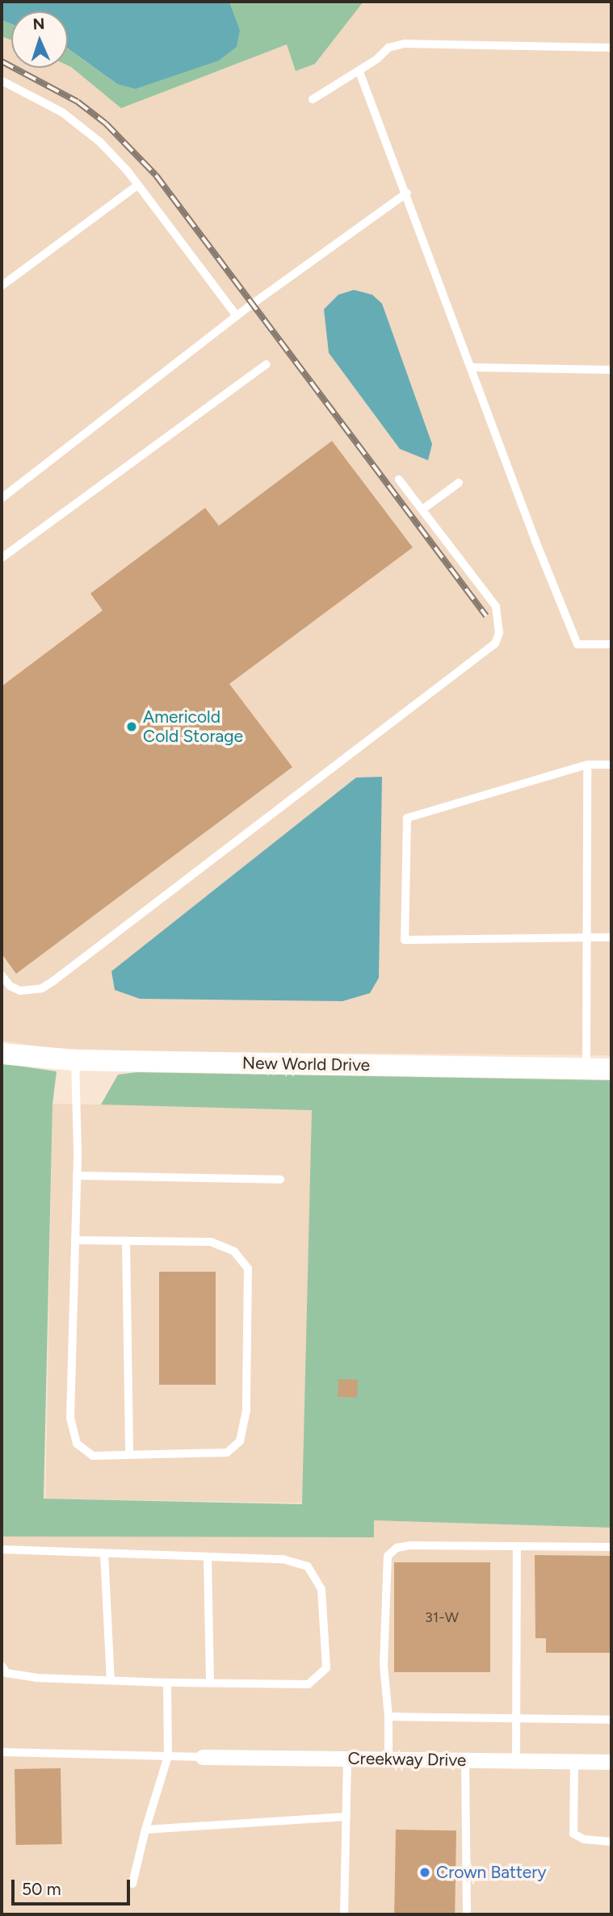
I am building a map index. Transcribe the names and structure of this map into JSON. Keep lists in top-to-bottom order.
{
  "streets": {
    "street": ["New World Drive", "Creekway Drive"]
  },
  "places": ["Americold Cold Storage", "Crown Battery"],
  "house_numbers": ["31-W"],
  "scale_bar": "50 m",
  "north": "top"
}
